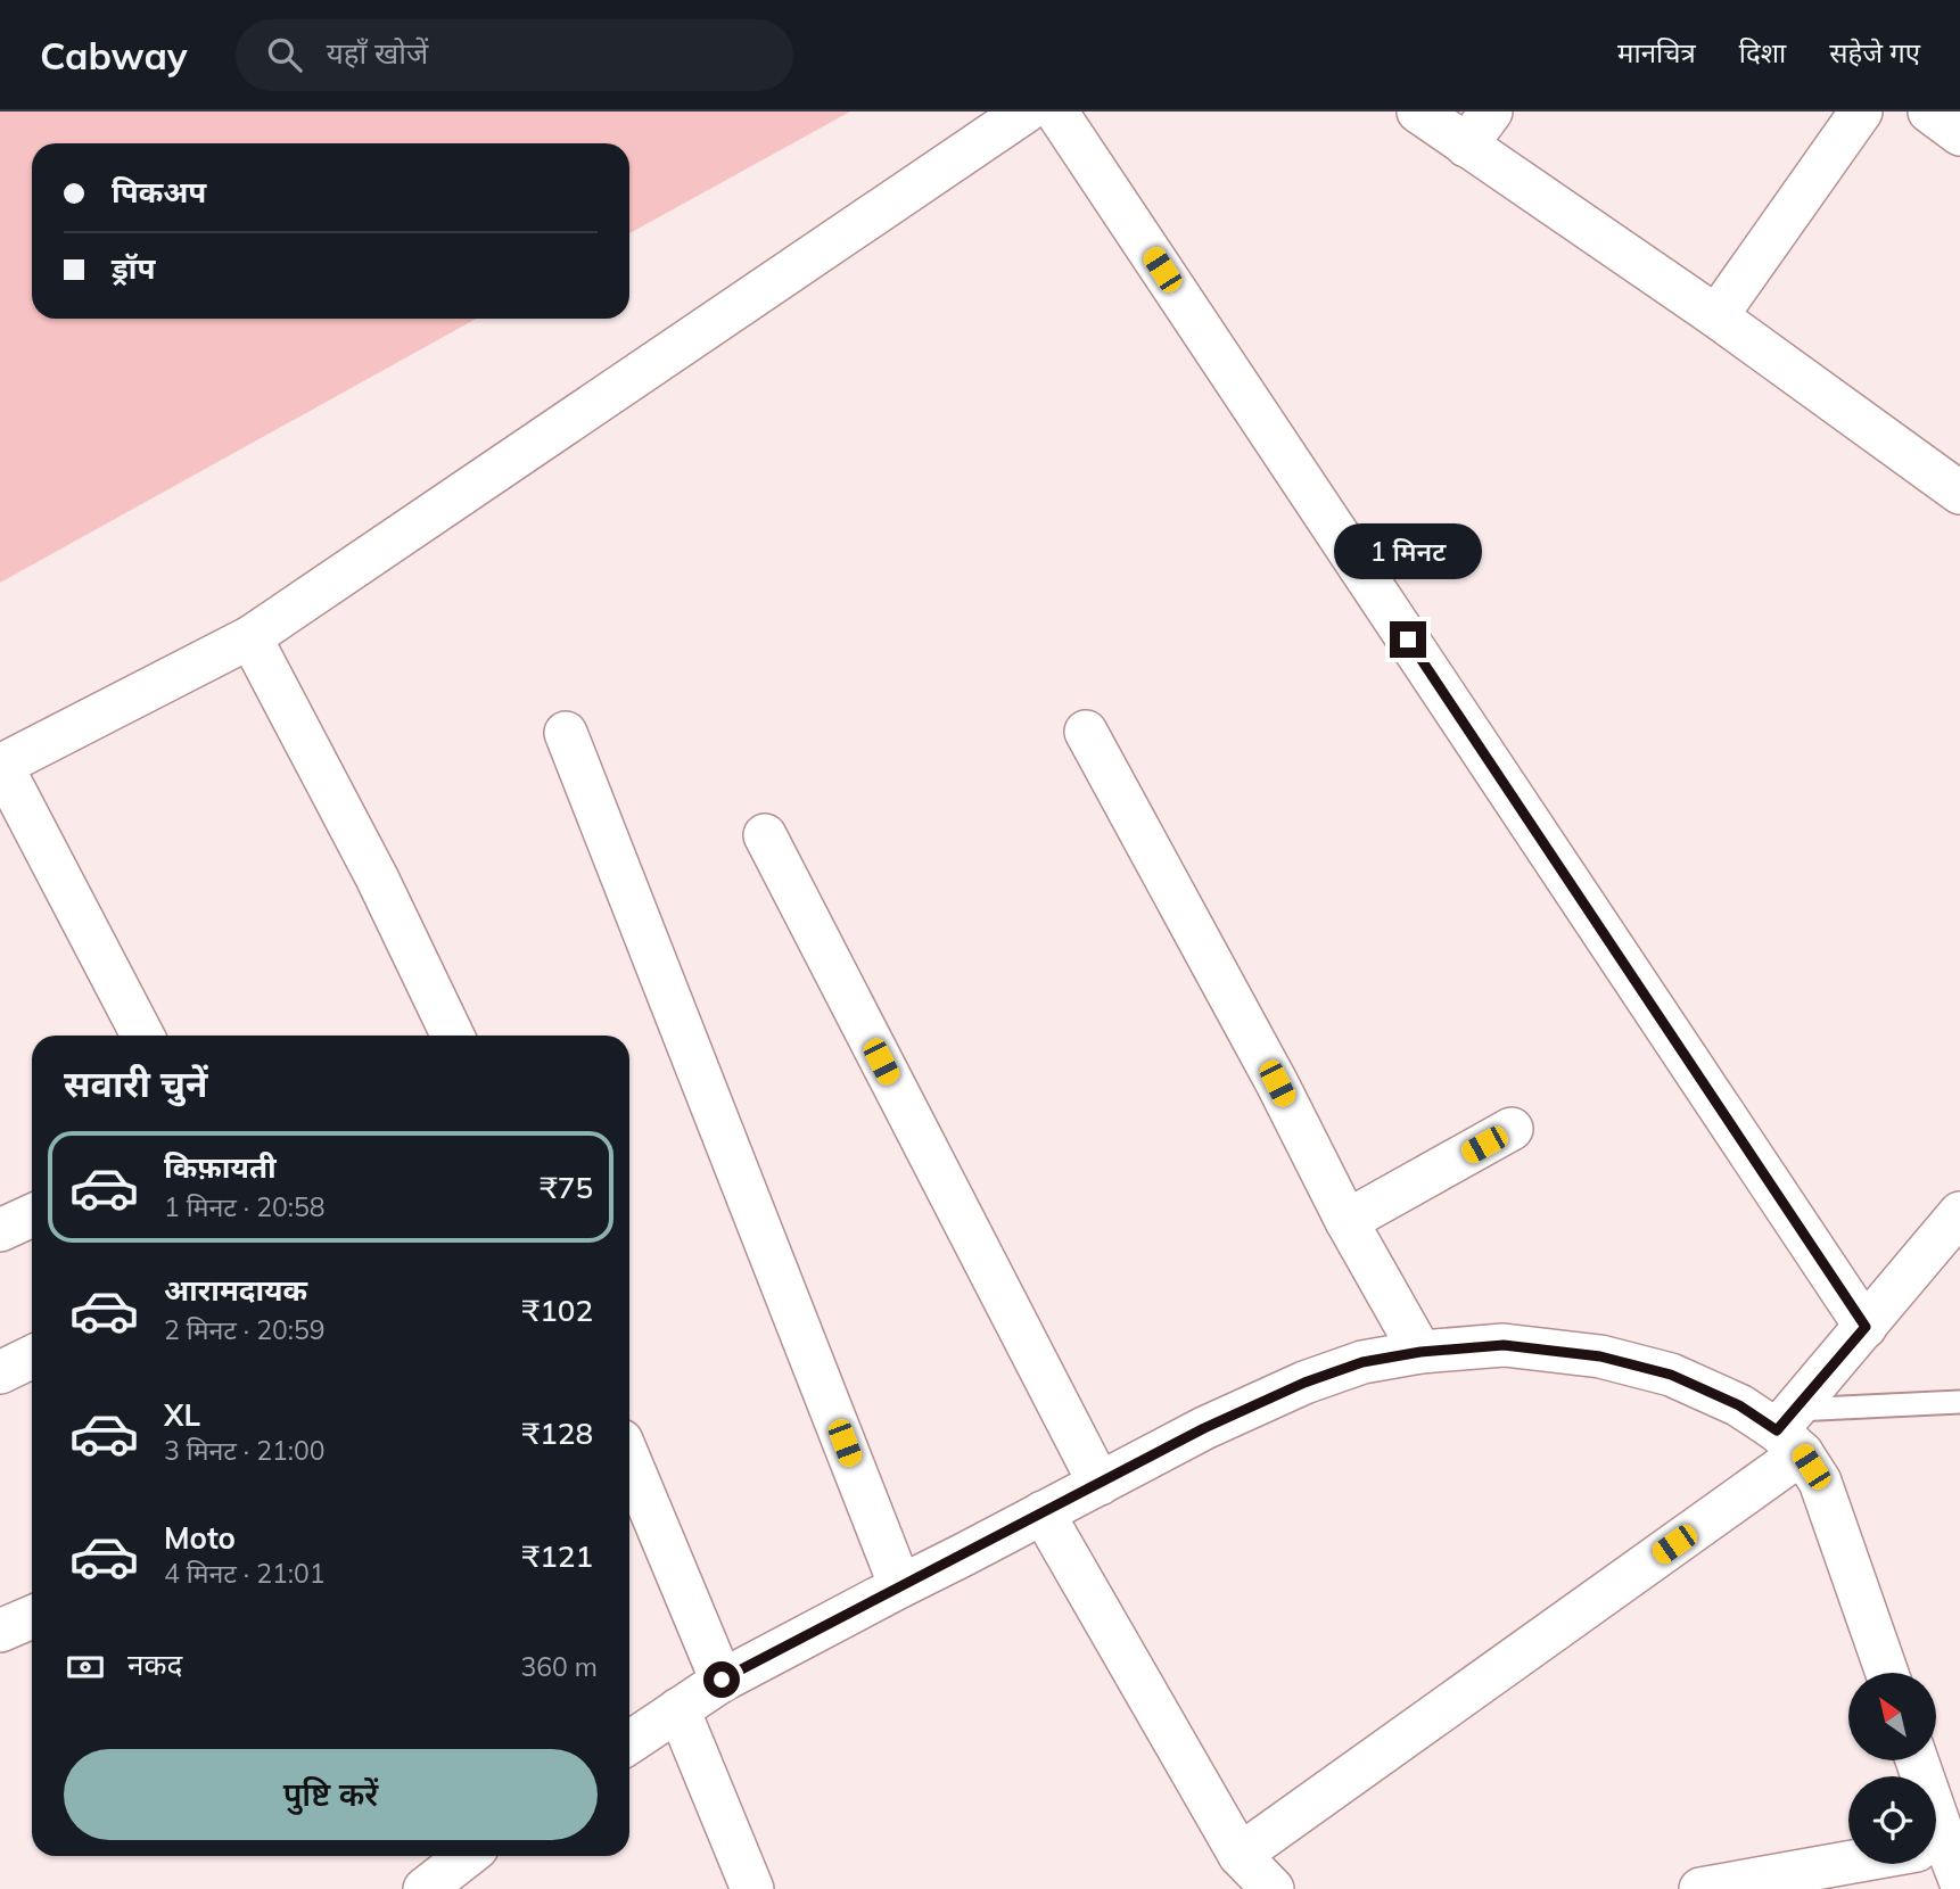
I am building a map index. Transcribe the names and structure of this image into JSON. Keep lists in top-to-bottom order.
{
  "north": "top left",
  "page": {
    "header": "Cabway",
    "search": "यहाँ खोजें",
    "nav": ["मानचित्र", "दिशा", "सहेजे गए"],
    "banner": ["पिकअप", "ड्रॉप"],
    "bubble": "1 मिनट",
    "heading": "सवारी चुनें",
    "list": [
      {
        "name": "किफ़ायती",
        "note": "1 मिनट · 20:58",
        "value": "₹75"
      },
      {
        "name": "आरामदायक",
        "note": "2 मिनट · 20:59",
        "value": "₹102"
      },
      {
        "name": "XL",
        "note": "3 मिनट · 21:00",
        "value": "₹128"
      },
      {
        "name": "Moto",
        "note": "4 मिनट · 21:01",
        "value": "₹121"
      }
    ],
    "pay": ["नकद", "360 m"],
    "buttons": "पुष्टि करें"
  }
}
